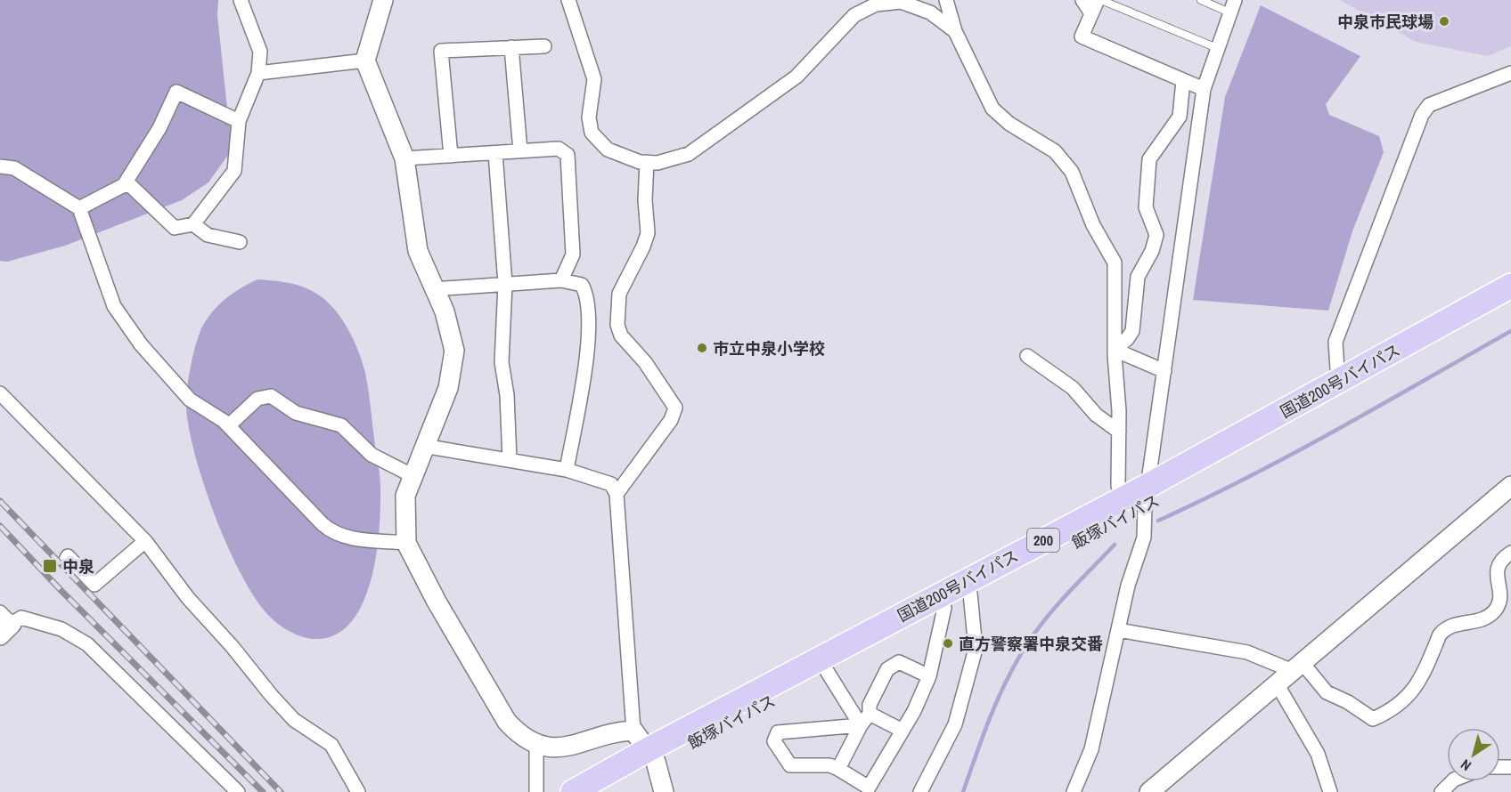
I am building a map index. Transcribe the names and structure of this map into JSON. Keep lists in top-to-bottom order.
{
  "streets": {
    "highway": ["国道200号バイパス", "飯塚バイパス", "200"]
  },
  "crossings": [
    ["国道200号バイパス", "飯塚バイパス"]
  ],
  "places": {
    "other": ["中泉市民球場", "市立中泉小学校", "直方警察署中泉交番"],
    "transit": ["中泉"]
  },
  "north": "bottom left"
}
